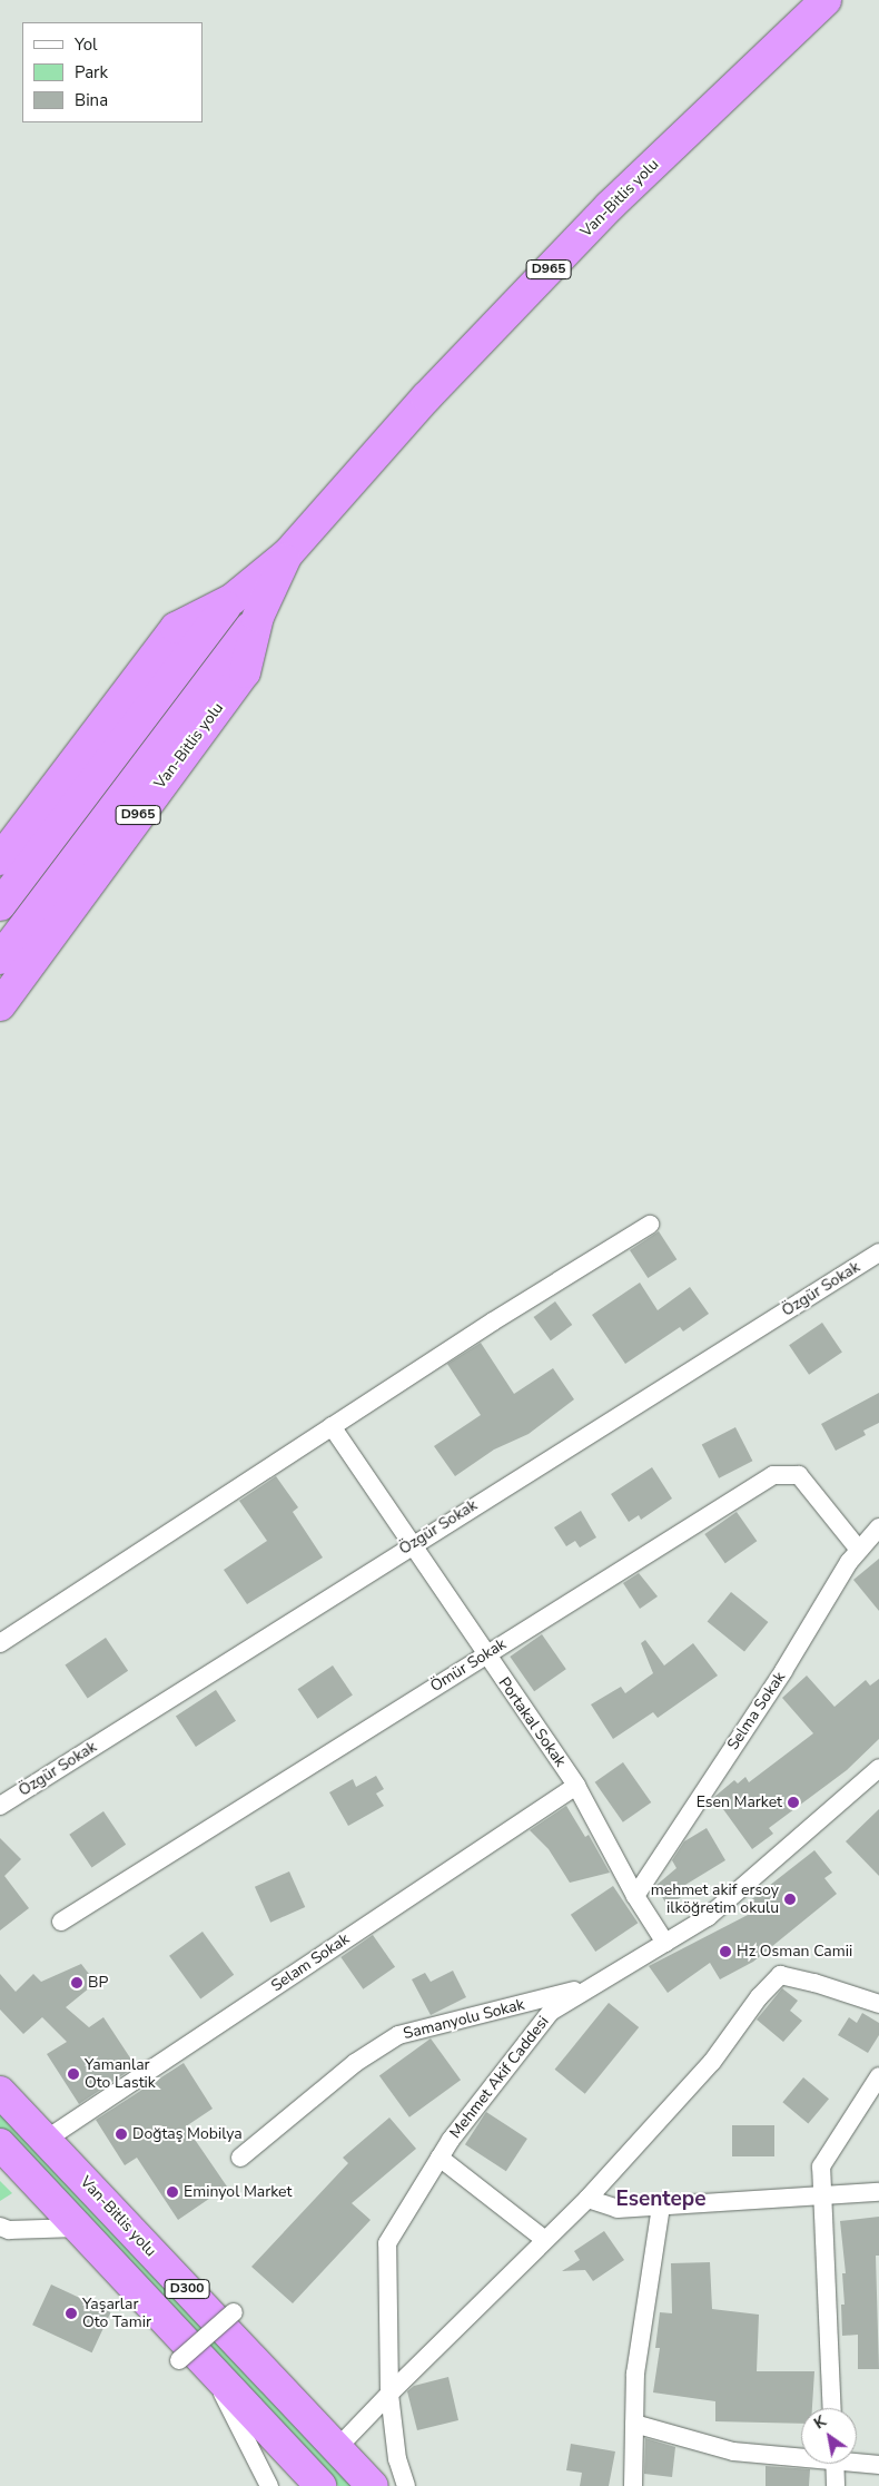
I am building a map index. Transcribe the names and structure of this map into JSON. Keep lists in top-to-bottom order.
{
  "streets": {
    "highway": ["Van-Bitlis yolu", "D965", "D300"],
    "street": [
      "Özgür Sokak",
      "Ömür Sokak",
      "Selma Sokak",
      "Portakal Sokak",
      "Selam Sokak",
      "Samanyolu Sokak",
      "Mehmet Akif Caddesi"
    ]
  },
  "crossings": [
    ["Van-Bitlis yolu", "Selam Sokak"],
    ["Özgür Sokak", "Portakal Sokak"],
    ["Ömür Sokak", "Selma Sokak"],
    ["Ömür Sokak", "Portakal Sokak"],
    ["Selma Sokak", "Portakal Sokak"],
    ["Portakal Sokak", "Selam Sokak"],
    ["Portakal Sokak", "Mehmet Akif Caddesi"],
    ["Samanyolu Sokak", "Mehmet Akif Caddesi"]
  ],
  "districts": ["Esentepe"],
  "places": [
    "Esen Market",
    "mehmet akif ersoy ilköğretim okulu",
    "Hz Osman Camii",
    "BP",
    "Yamanlar Oto Lastik",
    "Doğtaş Mobilya",
    "Eminyol Market",
    "Yaşarlar Oto Tamir"
  ],
  "legend": ["Yol", "Park", "Bina"],
  "north": "top left"
}
